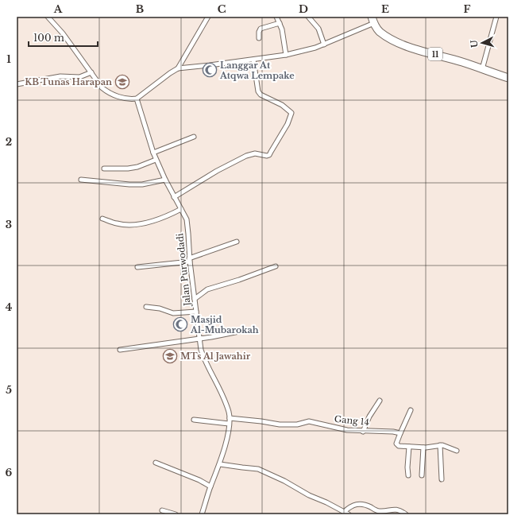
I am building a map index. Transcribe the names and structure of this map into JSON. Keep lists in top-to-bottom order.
{
  "streets": {
    "highway": ["11"],
    "street": ["Jalan Purwodadi", "Gang 14"]
  },
  "crossings": [
    ["Jalan Purwodadi", "Gang 14"]
  ],
  "places": {
    "mosque": ["Langgar At Atqwa Lempake", "Masjid Al-Mubarokah"],
    "school or university": ["KB Tunas Harapan", "MTs Al Jawahir"]
  },
  "scale_bar": "100 m",
  "north": "left",
  "grid": {
    "columns": [
      "A",
      "B",
      "C",
      "D",
      "E",
      "F"
    ],
    "rows": [
      "1",
      "2",
      "3",
      "4",
      "5",
      "6"
    ]
  }
}
